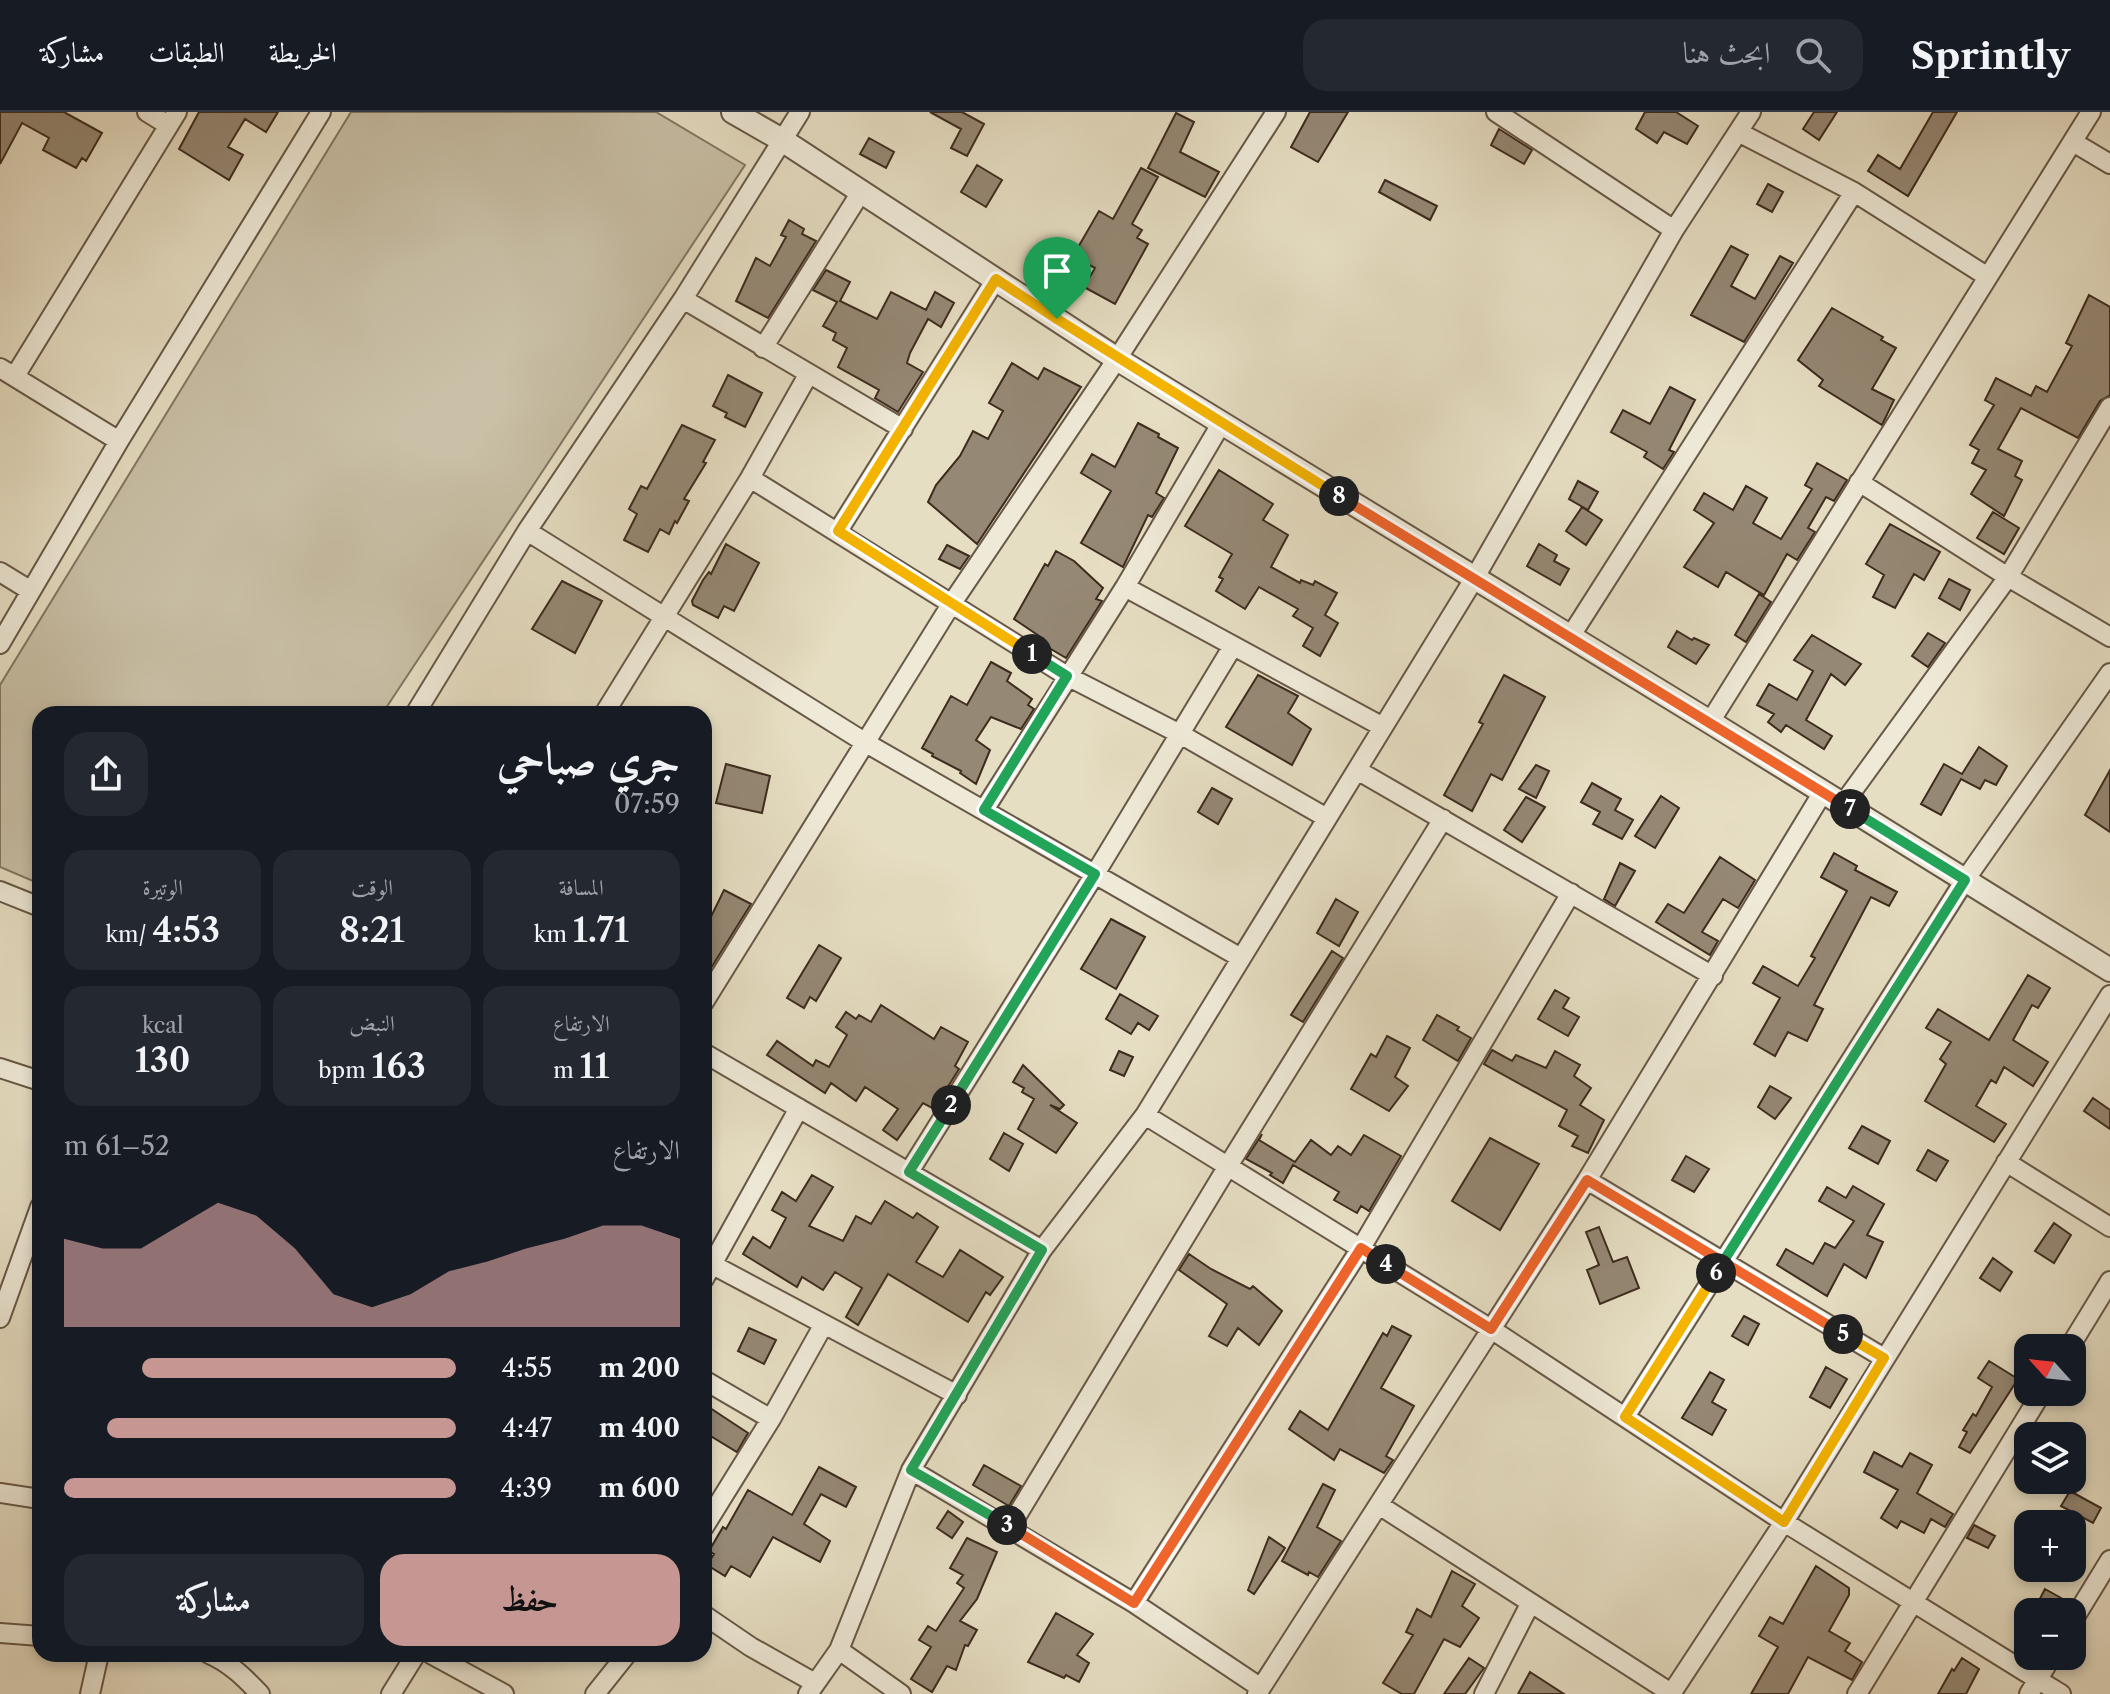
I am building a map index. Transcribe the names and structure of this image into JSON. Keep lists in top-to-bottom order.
{
  "north": "top left",
  "page": {
    "header": "Sprintly",
    "search": "ابحث هنا",
    "nav": ["الخريطة", "الطبقات", "مشاركة"],
    "pins": [
      "8",
      "1",
      "7",
      "2",
      "4",
      "6",
      "5",
      "3"
    ],
    "heading": ["جري صباحي", "07:59"],
    "stats": [
      ["المسافة", "1.71 km"],
      ["الوقت", "8:21"],
      ["الوتيرة", "4:53 /km"],
      ["الارتفاع", "11 m"],
      ["النبض", "163 bpm"],
      ["kcal", "130"]
    ],
    "chart": ["الارتفاع", "52–61 m"],
    "map_buttons": ["+", "−"],
    "list": [
      {
        "name": "200 m",
        "note": "4:55"
      },
      {
        "name": "400 m",
        "note": "4:47"
      },
      {
        "name": "600 m",
        "note": "4:39"
      }
    ],
    "buttons": ["حفظ", "مشاركة"]
  }
}
